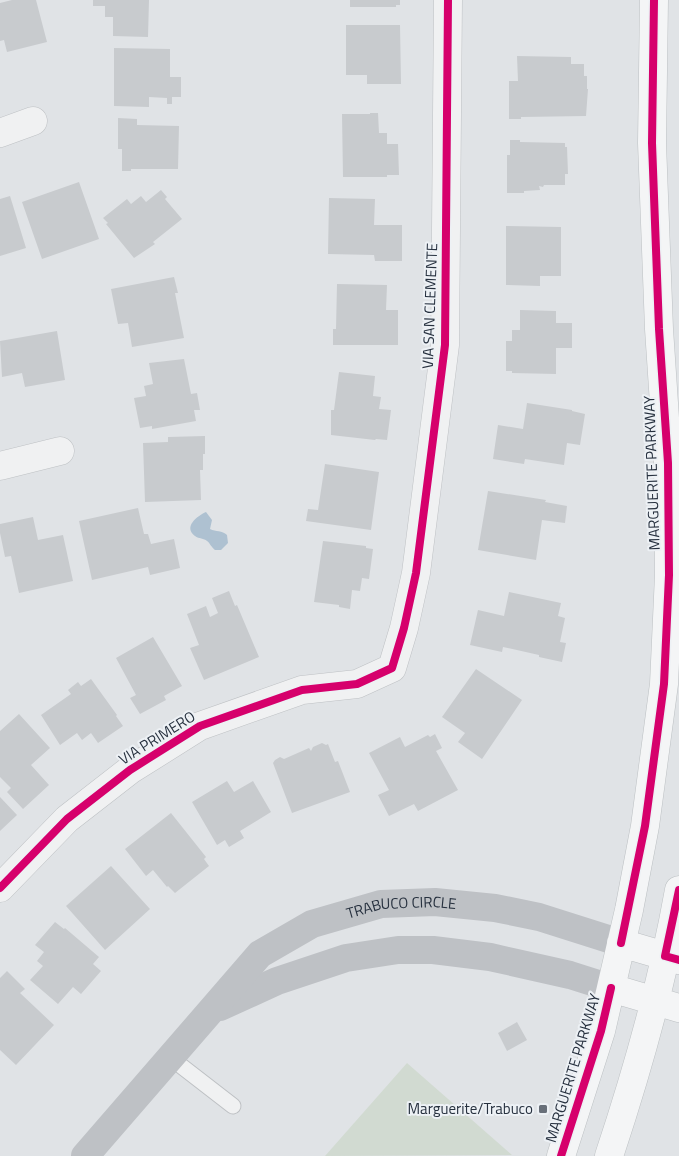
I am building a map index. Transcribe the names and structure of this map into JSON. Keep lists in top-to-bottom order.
{
  "streets": {
    "main road": ["MARGUERITE PARKWAY"],
    "street": ["VIA SAN CLEMENTE", "VIA PRIMERO", "TRABUCO CIRCLE"]
  },
  "crossings": [
    ["VIA SAN CLEMENTE", "VIA PRIMERO"],
    ["MARGUERITE PARKWAY", "TRABUCO CIRCLE"]
  ],
  "places": {
    "transit": ["Marguerite/Trabuco"]
  }
}
